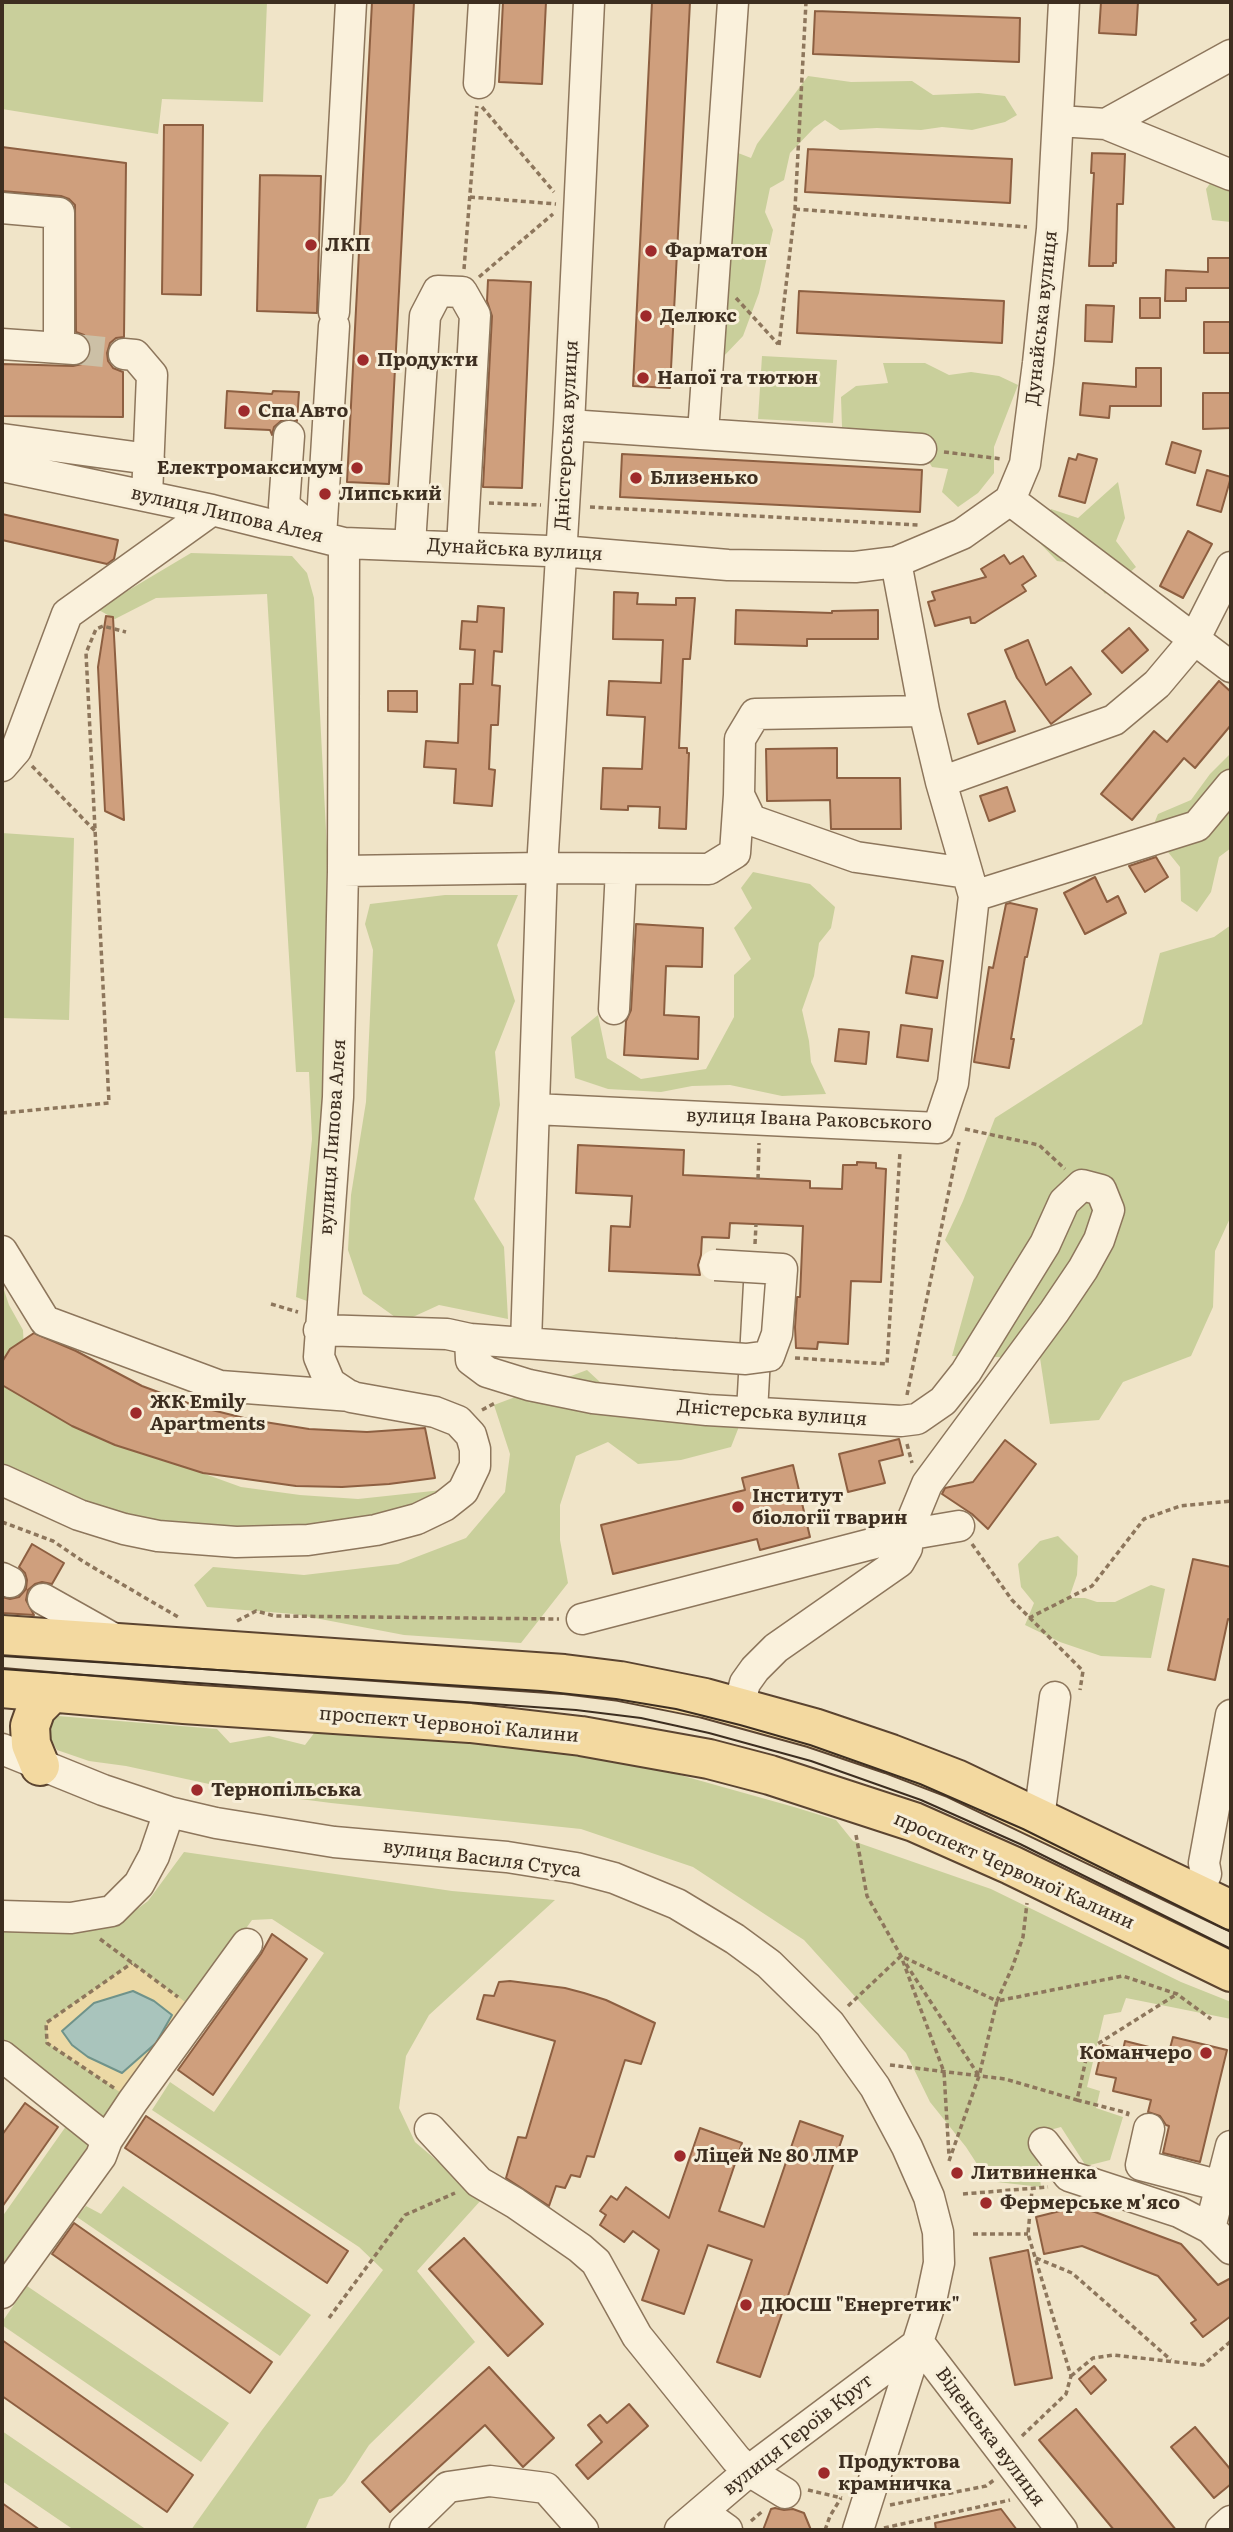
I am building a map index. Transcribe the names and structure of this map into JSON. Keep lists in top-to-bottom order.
{
  "streets": {
    "main road": ["проспект Червоної Калини"],
    "street": [
      "Дунайська вулиця",
      "Дністерська вулиця",
      "вулиця Липова Алея",
      "вулиця Івана Раковського",
      "вулиця Василя Стуса",
      "вулиця Героїв Крут",
      "Віденська вулиця"
    ]
  },
  "crossings": [
    ["Дунайська вулиця", "Дністерська вулиця"],
    ["Дунайська вулиця", "вулиця Липова Алея"],
    ["Дністерська вулиця", "вулиця Івана Раковського"],
    ["вулиця Василя Стуса", "вулиця Героїв Крут"],
    ["вулиця Василя Стуса", "Віденська вулиця"],
    ["вулиця Героїв Крут", "Віденська вулиця"]
  ],
  "places": [
    "ЛКП",
    "Фарматон",
    "Делюкс",
    "Продукти",
    "Напої та тютюн",
    "Спа Авто",
    "Електромаксимум",
    "Близенько",
    "Липський",
    "ЖК Emily Apartments",
    "Інститут біології тварин",
    "Тернопільська",
    "Команчеро",
    "Ліцей № 80 ЛМР",
    "Литвиненка",
    "Фермерське м'ясо",
    "ДЮСШ \"Енергетик\"",
    "Продуктова крамничка"
  ]
}
